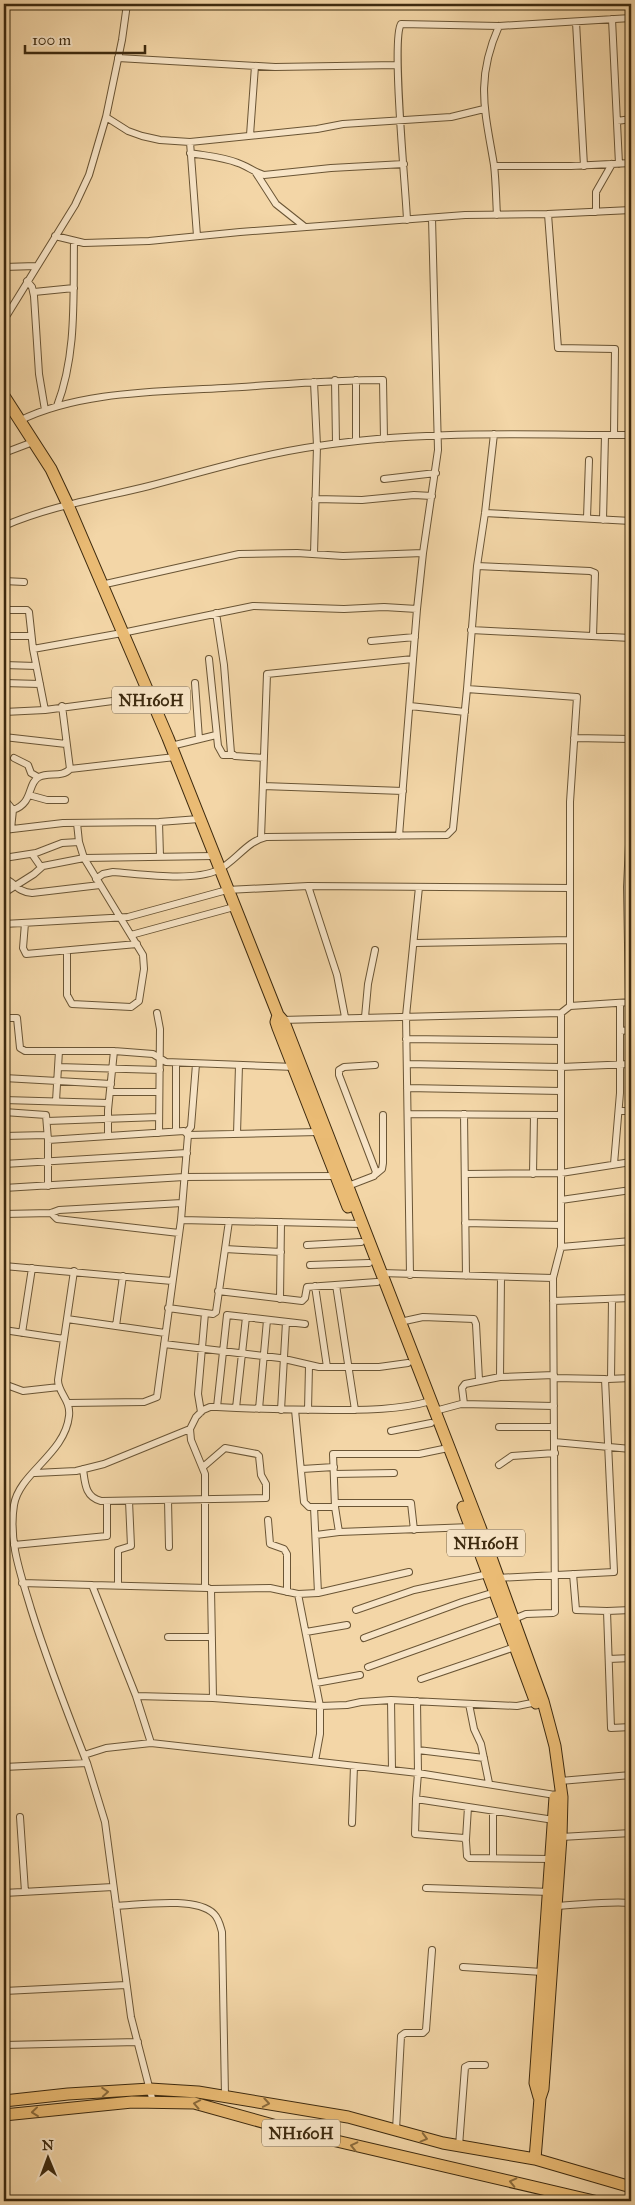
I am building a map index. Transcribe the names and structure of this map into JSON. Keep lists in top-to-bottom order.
{
  "streets": {
    "highway": ["NH160H"]
  },
  "scale_bar": "100 m",
  "north": "top"
}
